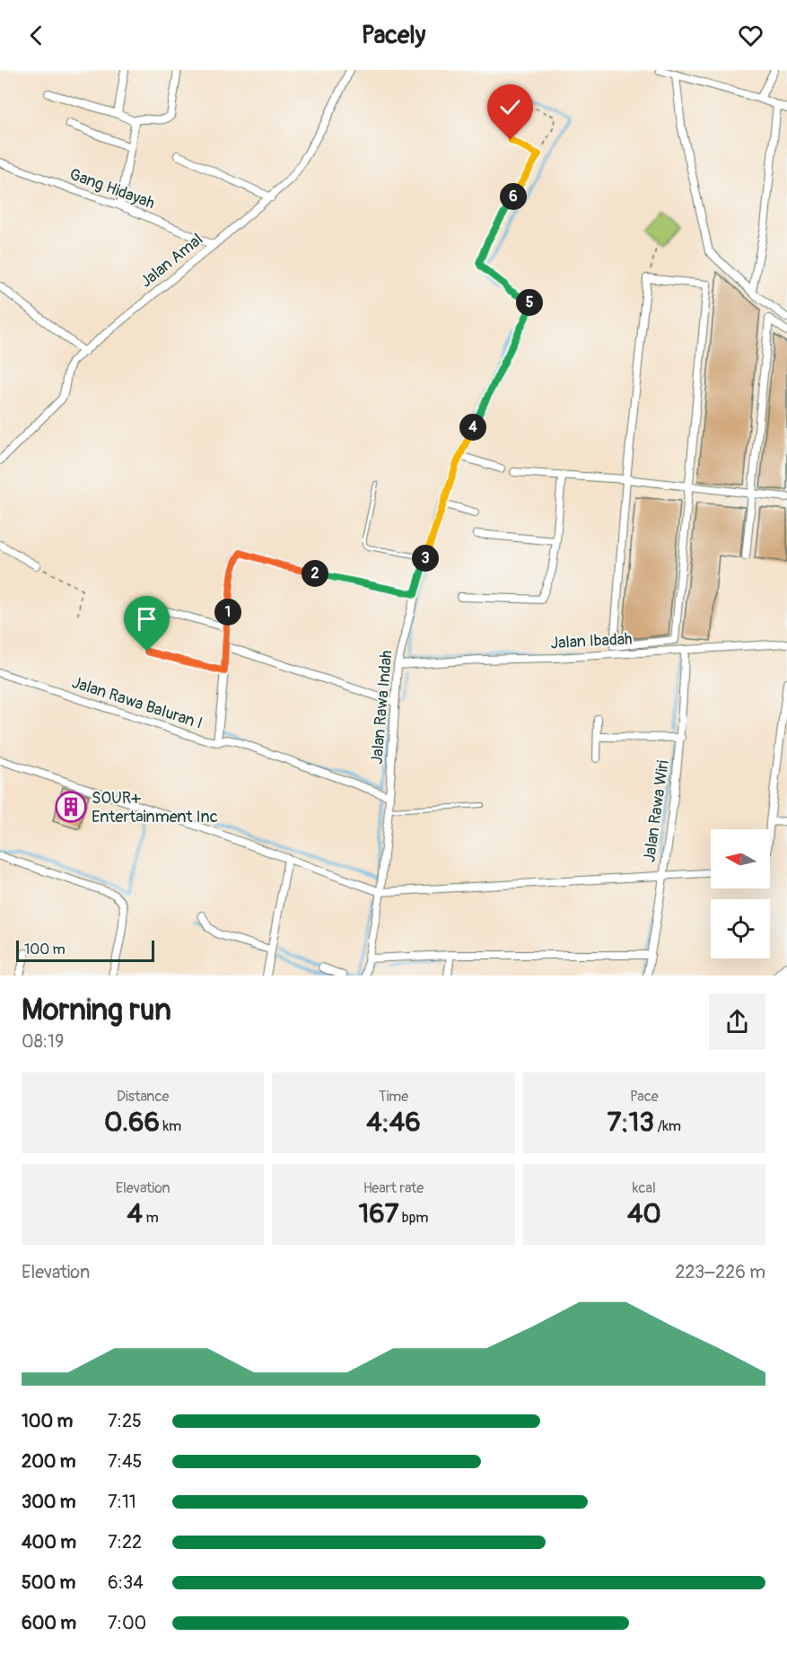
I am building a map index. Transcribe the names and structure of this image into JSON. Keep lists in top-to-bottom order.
{
  "streets": {
    "street": [
      "Gang Hidayah",
      "Jalan Amal",
      "Jalan Ibadah",
      "Jalan Rawa Baluran I",
      "Jalan Rawa Indah",
      "Jalan Rawa Wiri"
    ]
  },
  "crossings": [
    ["Gang Hidayah", "Jalan Amal"],
    ["Jalan Ibadah", "Jalan Rawa Indah"],
    ["Jalan Ibadah", "Jalan Rawa Wiri"],
    ["Jalan Rawa Baluran I", "Jalan Rawa Indah"]
  ],
  "places": {
    "building": ["SOUR+ Entertainment Inc"]
  },
  "scale_bar": "100 m",
  "north": "left",
  "page": {
    "header": "Pacely",
    "pins": [
      "6",
      "5",
      "4",
      "3",
      "2",
      "1"
    ],
    "scale": "100 m",
    "heading": ["Morning run", "08:19"],
    "stats": [
      ["Distance", "0.66 km"],
      ["Time", "4:46"],
      ["Pace", "7:13 /km"],
      ["Elevation", "4 m"],
      ["Heart rate", "167 bpm"],
      ["kcal", "40"]
    ],
    "chart": ["Elevation", "223–226 m"],
    "list": [
      {
        "name": "100 m",
        "note": "7:25"
      },
      {
        "name": "200 m",
        "note": "7:45"
      },
      {
        "name": "300 m",
        "note": "7:11"
      },
      {
        "name": "400 m",
        "note": "7:22"
      },
      {
        "name": "500 m",
        "note": "6:34"
      },
      {
        "name": "600 m",
        "note": "7:00"
      }
    ]
  }
}
